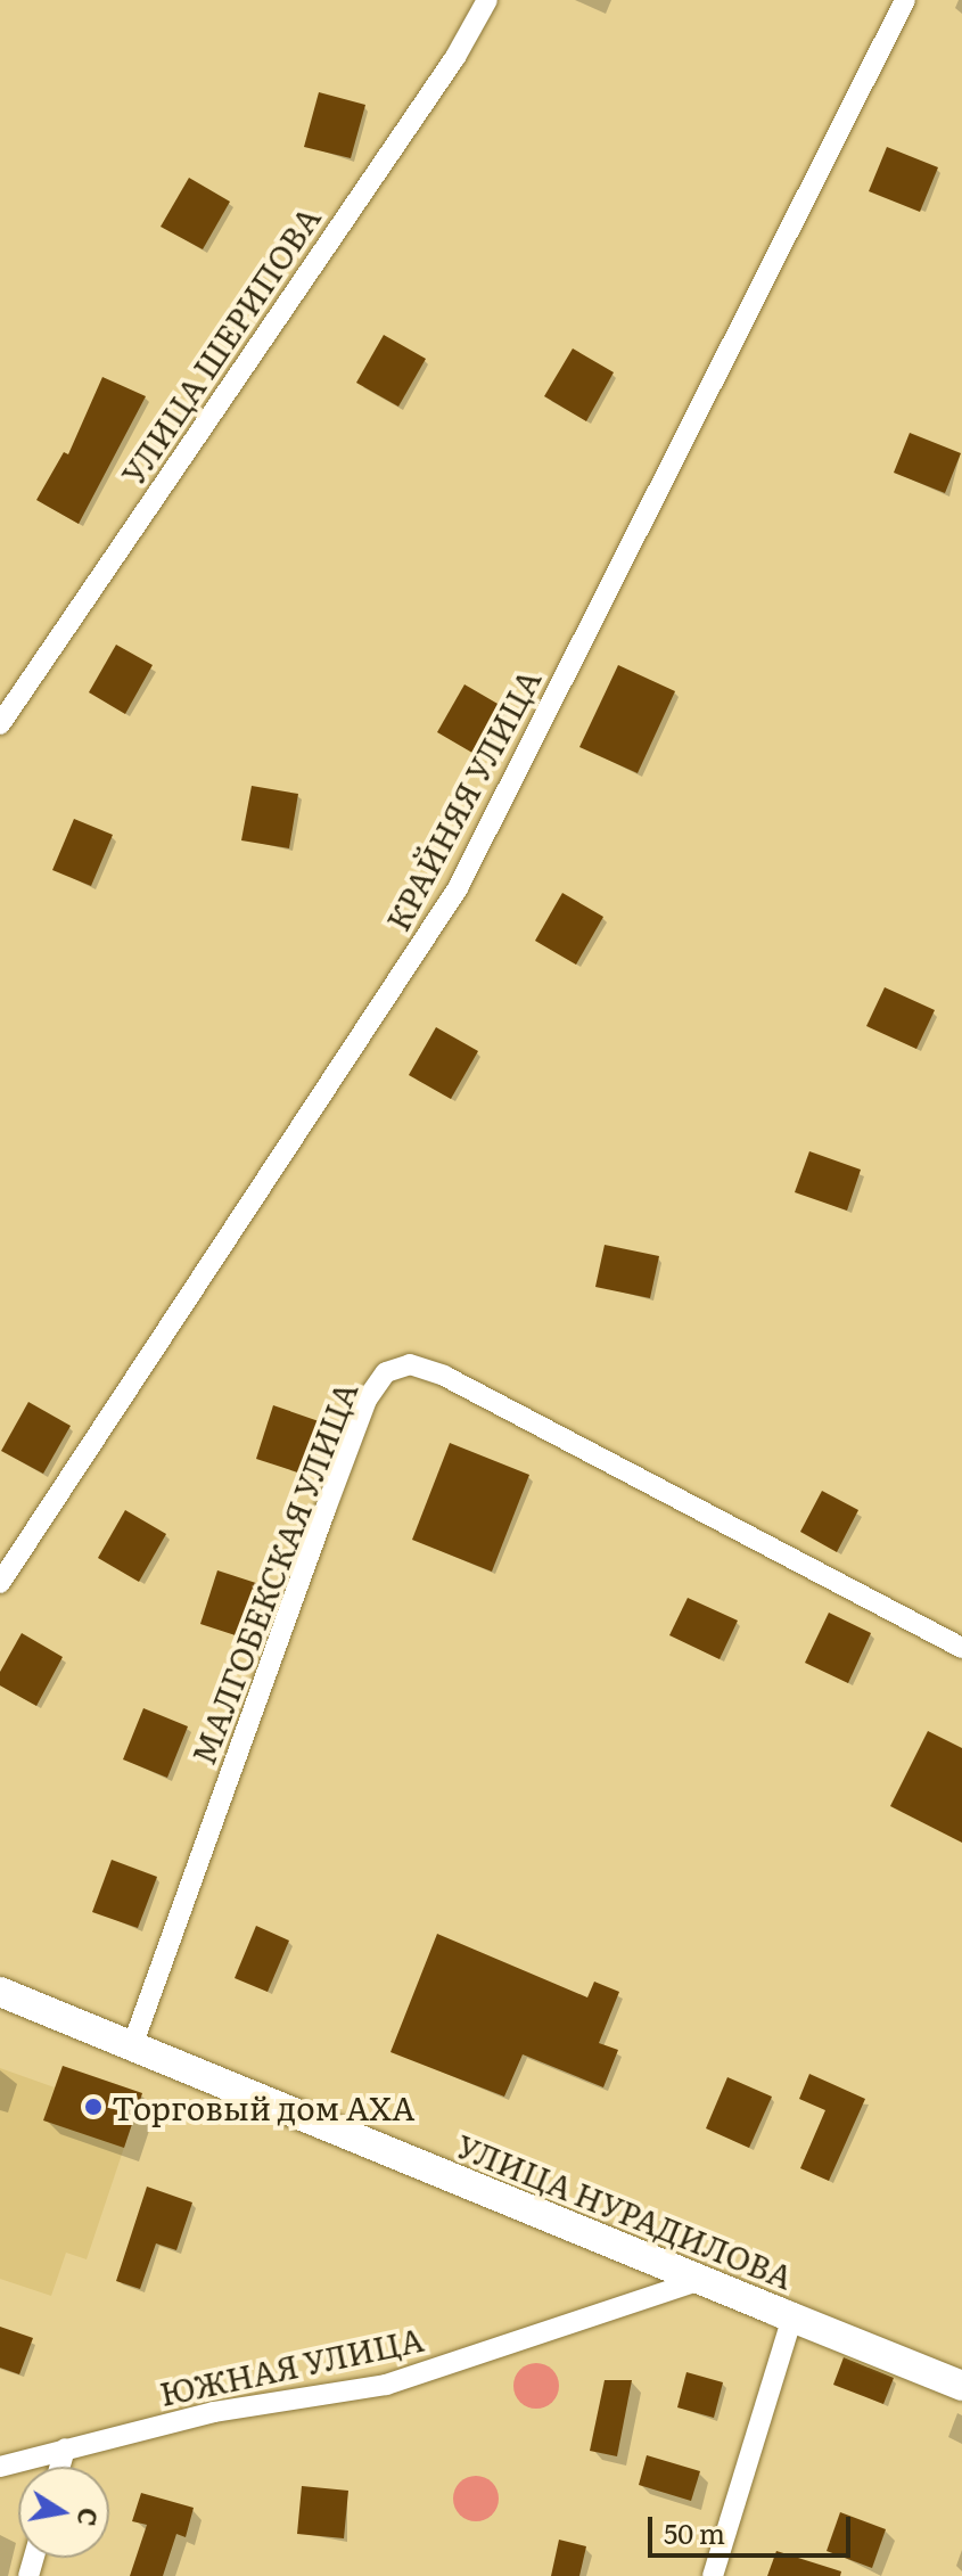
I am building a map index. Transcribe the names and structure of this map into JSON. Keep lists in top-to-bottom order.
{
  "streets": {
    "street": [
      "УЛИЦА ШЕРИПОВА",
      "КРАЙНЯЯ УЛИЦА",
      "МАЛГОБЕКСКАЯ УЛИЦА",
      "УЛИЦА НУРАДИЛОВА",
      "ЮЖНАЯ УЛИЦА"
    ]
  },
  "crossings": [
    ["МАЛГОБЕКСКАЯ УЛИЦА", "УЛИЦА НУРАДИЛОВА"],
    ["УЛИЦА НУРАДИЛОВА", "ЮЖНАЯ УЛИЦА"]
  ],
  "places": ["Торговый дом АХА"],
  "scale_bar": "50 m",
  "north": "right"
}
